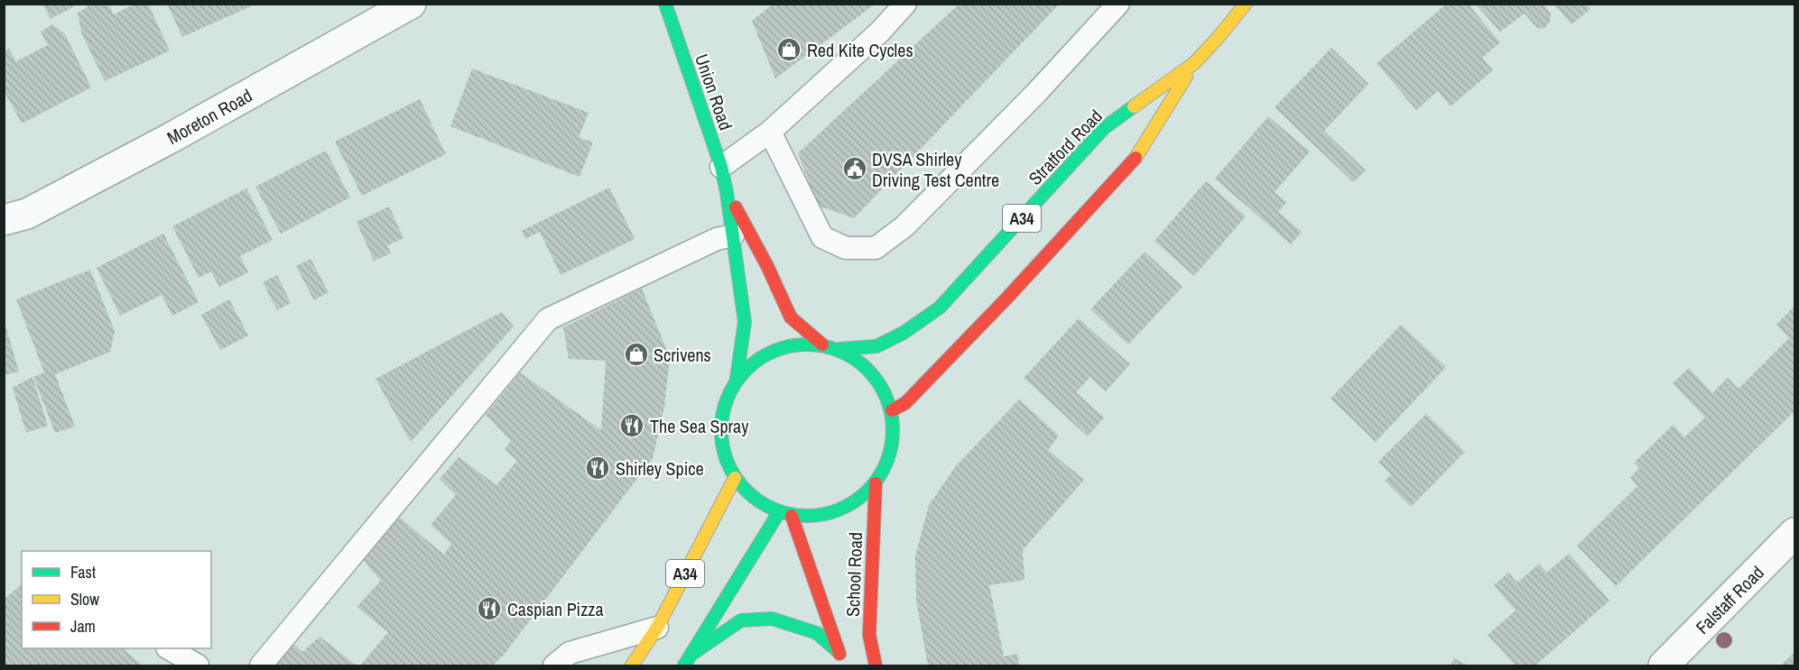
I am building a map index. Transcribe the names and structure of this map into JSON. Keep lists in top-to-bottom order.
{
  "streets": {
    "main road": [
      "Union Road",
      "Stratford Road",
      "A34",
      "School Road"
    ],
    "street": ["Moreton Road", "Falstaff Road"]
  },
  "crossings": [
    ["Union Road", "Stratford Road"],
    ["Union Road", "A34"],
    ["Union Road", "School Road"],
    ["Stratford Road", "A34"],
    ["Stratford Road", "School Road"],
    ["A34", "School Road"]
  ],
  "places": {
    "shop": ["Red Kite Cycles", "Scrivens"],
    "public building": ["DVSA Shirley Driving Test Centre"],
    "restaurant": ["The Sea Spray", "Shirley Spice", "Caspian Pizza"]
  },
  "legend": ["Fast", "Slow", "Jam"]
}
